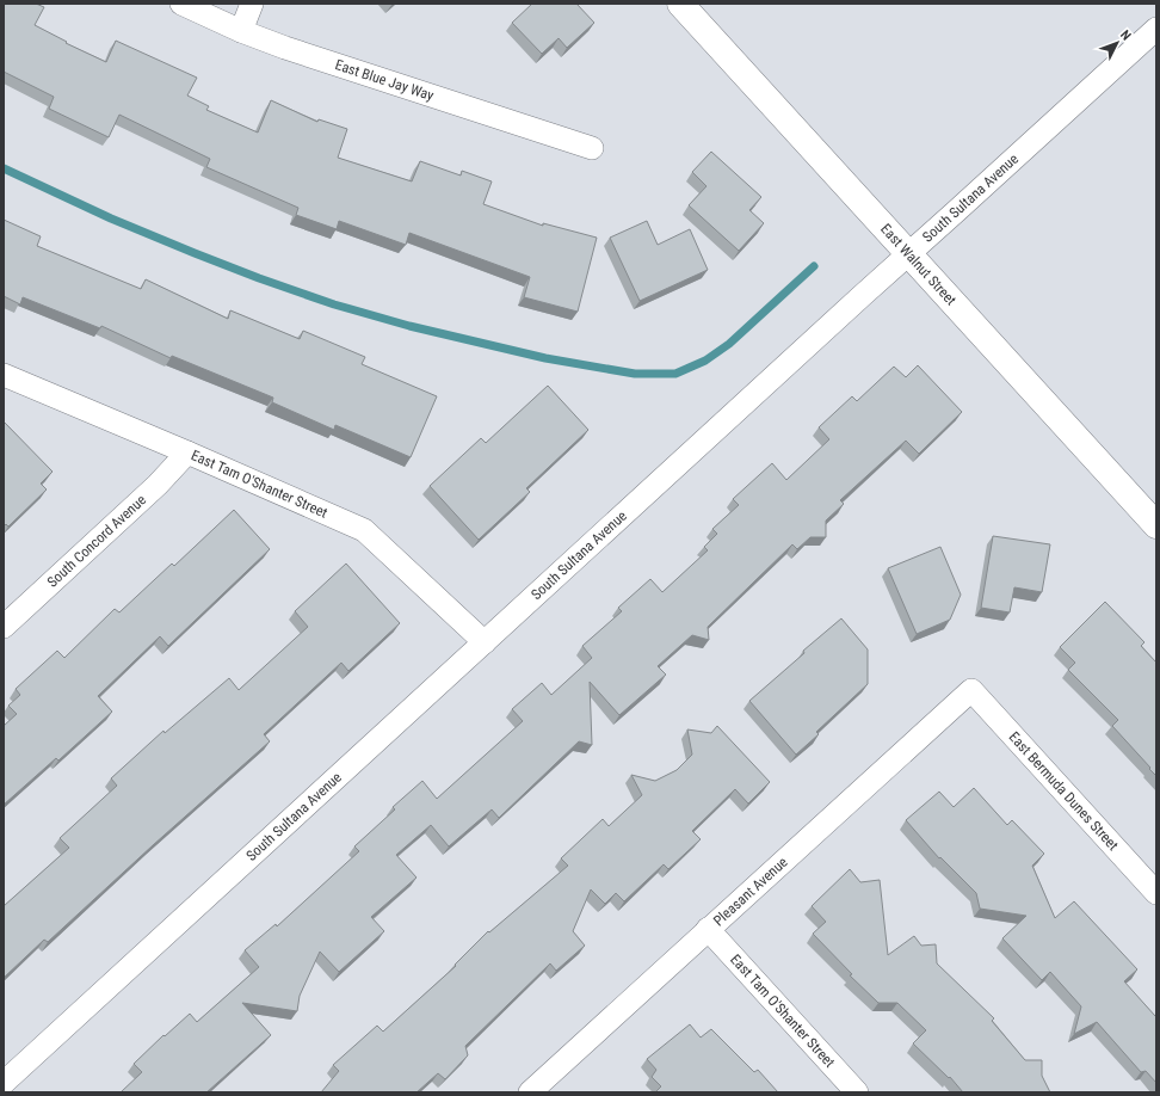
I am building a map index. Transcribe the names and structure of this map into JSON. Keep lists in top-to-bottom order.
{
  "streets": {
    "street": [
      "East Blue Jay Way",
      "South Sultana Avenue",
      "East Walnut Street",
      "East Tam O'Shanter Street",
      "South Concord Avenue",
      "East Bermuda Dunes Street",
      "Pleasant Avenue"
    ]
  },
  "crossings": [
    ["South Sultana Avenue", "East Walnut Street"],
    ["South Sultana Avenue", "East Tam O'Shanter Street"],
    ["East Tam O'Shanter Street", "South Concord Avenue"],
    ["East Tam O'Shanter Street", "Pleasant Avenue"],
    ["East Bermuda Dunes Street", "Pleasant Avenue"]
  ],
  "north": "top right"
}
